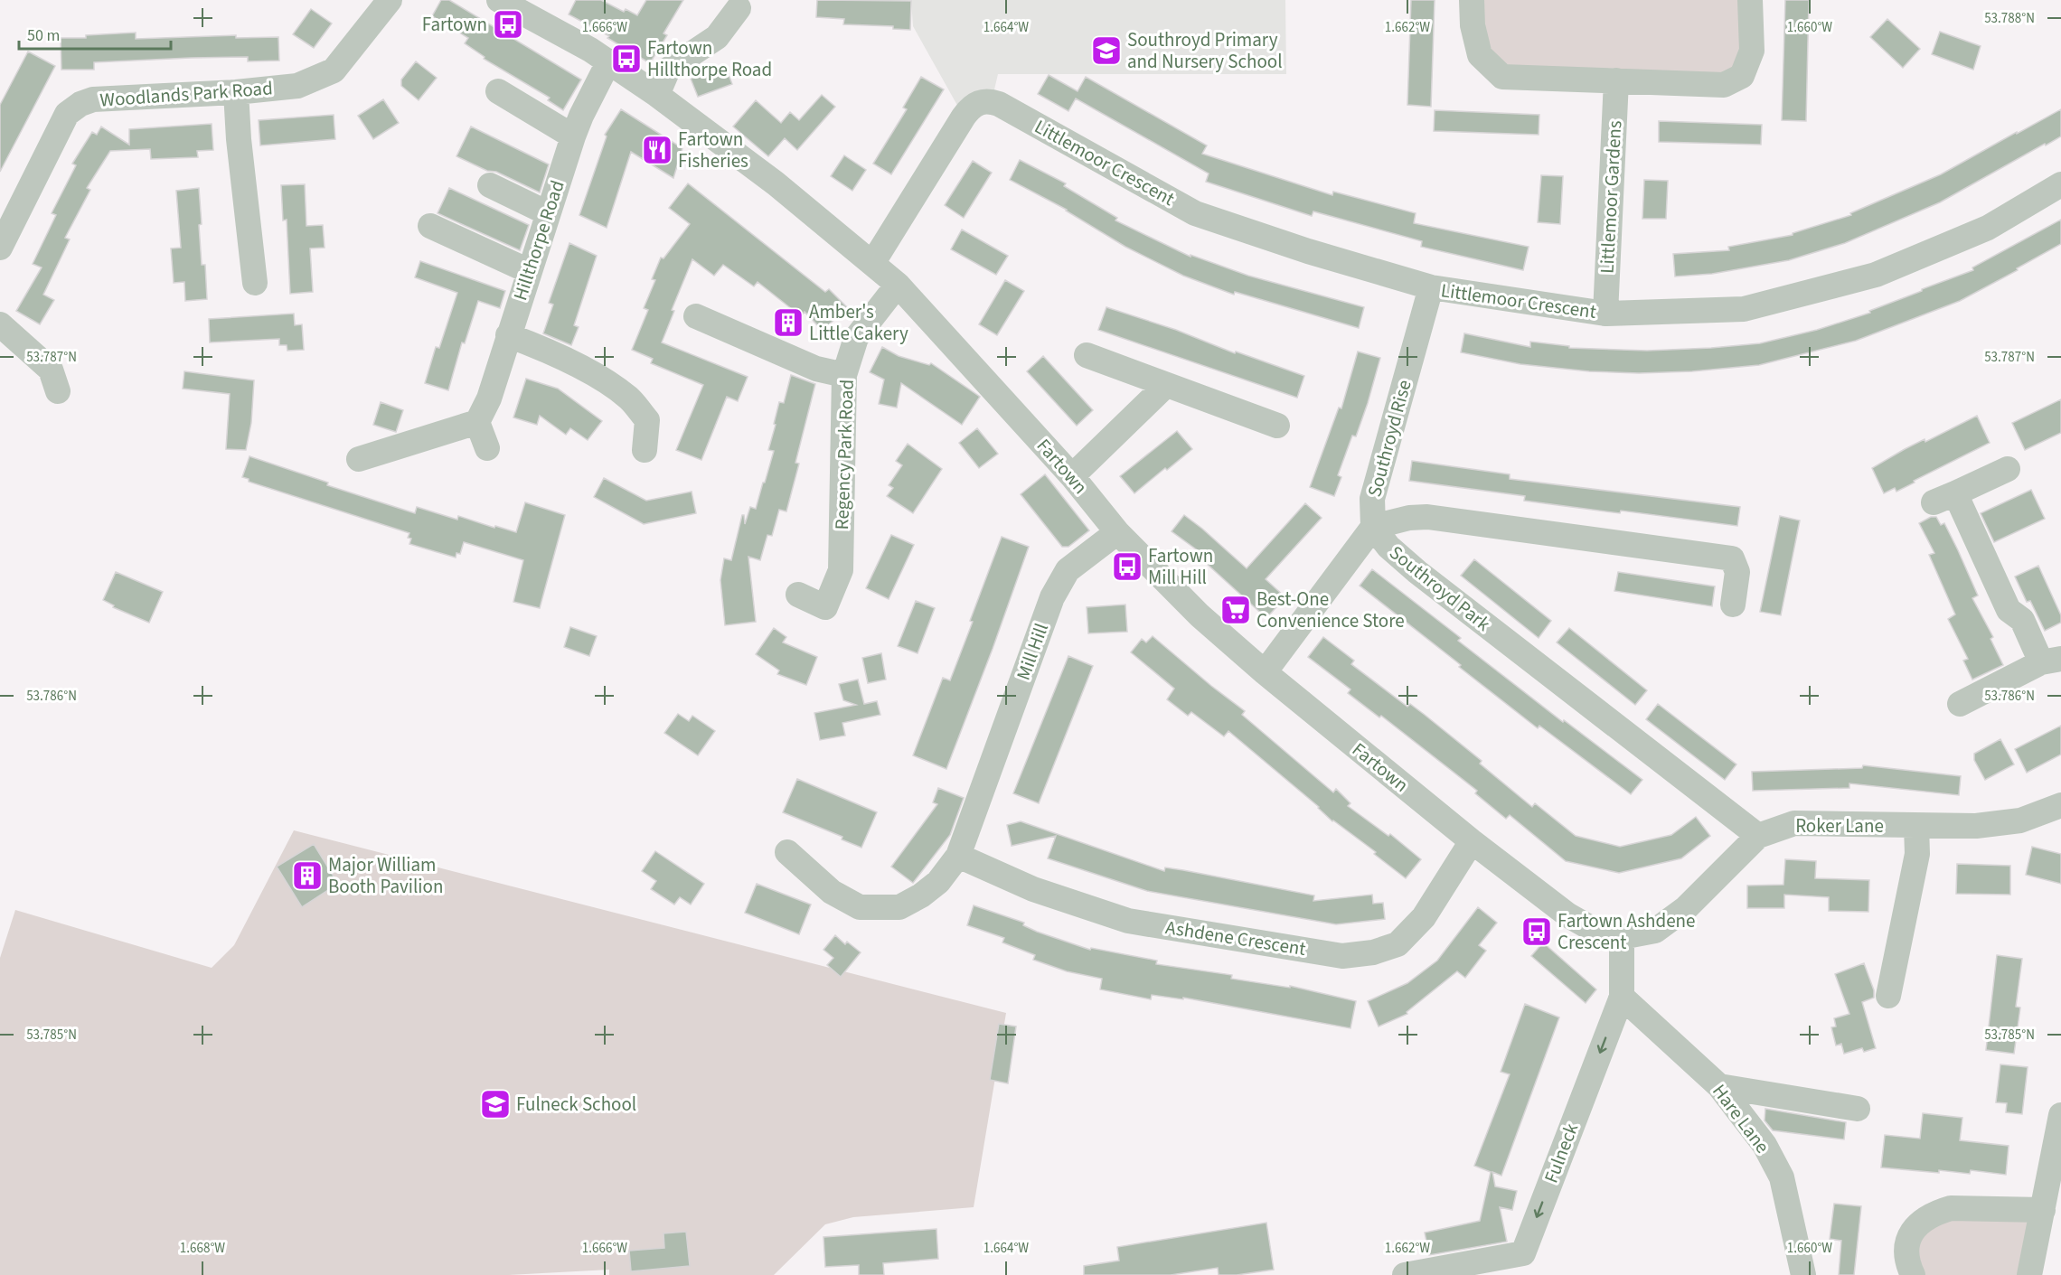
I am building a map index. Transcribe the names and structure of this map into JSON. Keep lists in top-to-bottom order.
{
  "streets": {
    "street": [
      "Woodlands Park Road",
      "Littlemoor Crescent",
      "Littlemoor Gardens",
      "Hillthorpe Road",
      "Southroyd Rise",
      "Regency Park Road",
      "Fartown",
      "Southroyd Park",
      "Mill Hill",
      "Roker Lane",
      "Ashdene Crescent",
      "Hare Lane",
      "Fulneck"
    ]
  },
  "crossings": [
    ["Littlemoor Crescent", "Littlemoor Gardens"],
    ["Littlemoor Crescent", "Southroyd Rise"],
    ["Littlemoor Crescent", "Fartown"],
    ["Hillthorpe Road", "Fartown"],
    ["Southroyd Rise", "Southroyd Park"],
    ["Regency Park Road", "Fartown"],
    ["Fartown", "Mill Hill"],
    ["Fartown", "Roker Lane"],
    ["Fartown", "Ashdene Crescent"],
    ["Fartown", "Fulneck"],
    ["Southroyd Park", "Roker Lane"],
    ["Mill Hill", "Ashdene Crescent"],
    ["Roker Lane", "Fulneck"],
    ["Hare Lane", "Fulneck"]
  ],
  "one_way": ["Fulneck"],
  "places": {
    "bus stop": [
      "Fartown",
      "Fartown Hillthorpe Road",
      "Fartown Mill Hill",
      "Fartown Ashdene Crescent"
    ],
    "school or university": ["Southroyd Primary and Nursery School", "Fulneck School"],
    "restaurant": ["Fartown Fisheries"],
    "building": ["Amber's Little Cakery", "Major William Booth Pavilion"],
    "supermarket": ["Best-One Convenience Store"]
  },
  "scale_bar": "50 m",
  "coordinates": [
    "53.788°N",
    "1.666°W",
    "1.664°W",
    "1.662°W",
    "1.660°W",
    "53.787°N",
    "53.786°N",
    "53.785°N",
    "1.668°W"
  ]
}
